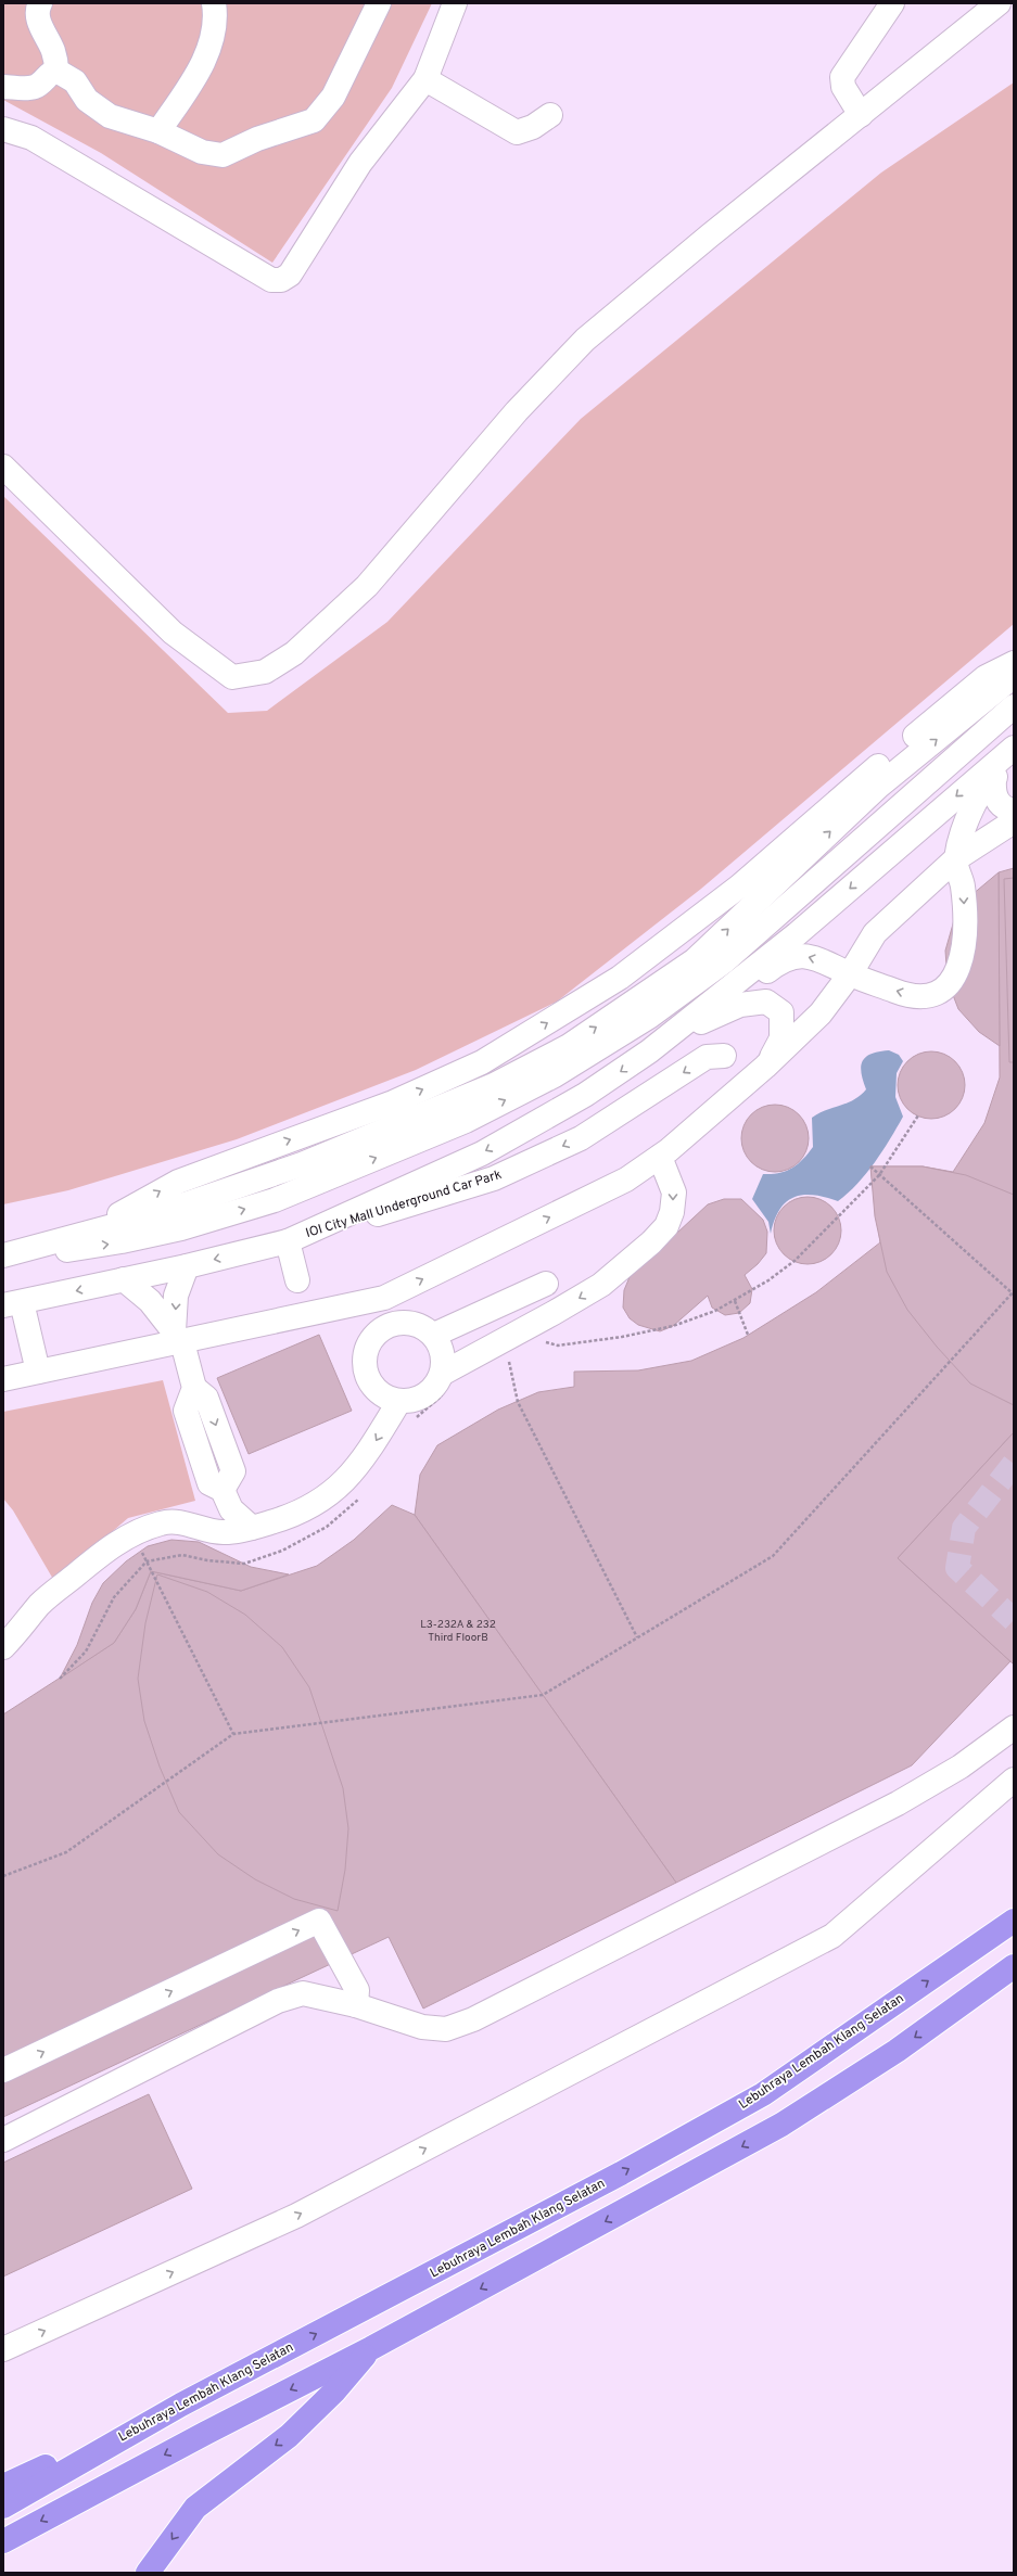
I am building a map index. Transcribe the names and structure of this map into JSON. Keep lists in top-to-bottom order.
{
  "streets": {
    "highway": ["Lebuhraya Lembah Klang Selatan"],
    "street": ["IOI City Mall Underground Car Park"]
  },
  "house_numbers": ["L3-232A & 232 Third FloorB"]
}
